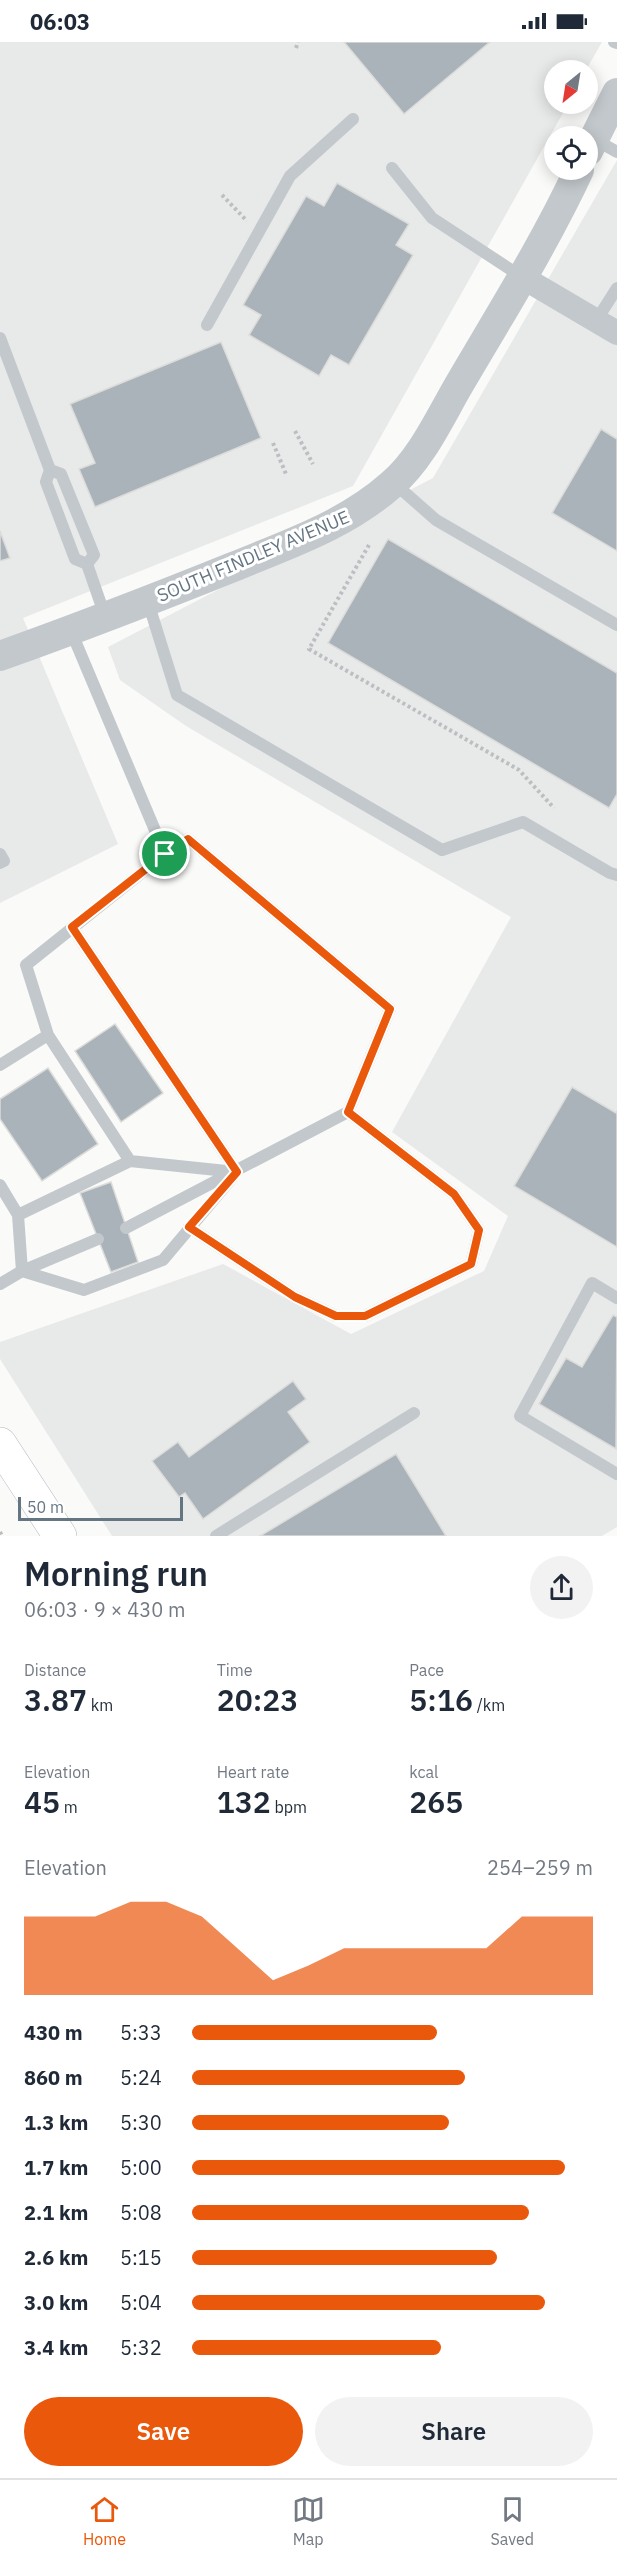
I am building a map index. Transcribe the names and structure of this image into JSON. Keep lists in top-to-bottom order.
{
  "streets": {
    "street": ["SOUTH FINDLEY AVENUE"]
  },
  "scale_bar": "50 m",
  "north": "bottom left",
  "page": {
    "status": "06:03",
    "scale": "50 m",
    "heading": ["Morning run", "06:03 · 9 × 430 m"],
    "stats": [
      ["Distance", "3.87 km"],
      ["Time", "20:23"],
      ["Pace", "5:16 /km"],
      ["Elevation", "45 m"],
      ["Heart rate", "132 bpm"],
      ["kcal", "265"]
    ],
    "chart": ["Elevation", "254–259 m"],
    "list": [
      {
        "name": "430 m",
        "note": "5:33"
      },
      {
        "name": "860 m",
        "note": "5:24"
      },
      {
        "name": "1.3 km",
        "note": "5:30"
      },
      {
        "name": "1.7 km",
        "note": "5:00"
      },
      {
        "name": "2.1 km",
        "note": "5:08"
      },
      {
        "name": "2.6 km",
        "note": "5:15"
      },
      {
        "name": "3.0 km",
        "note": "5:04"
      },
      {
        "name": "3.4 km",
        "note": "5:32"
      }
    ],
    "buttons": ["Save", "Share"],
    "tabs": ["Home", "Map", "Saved"]
  }
}
